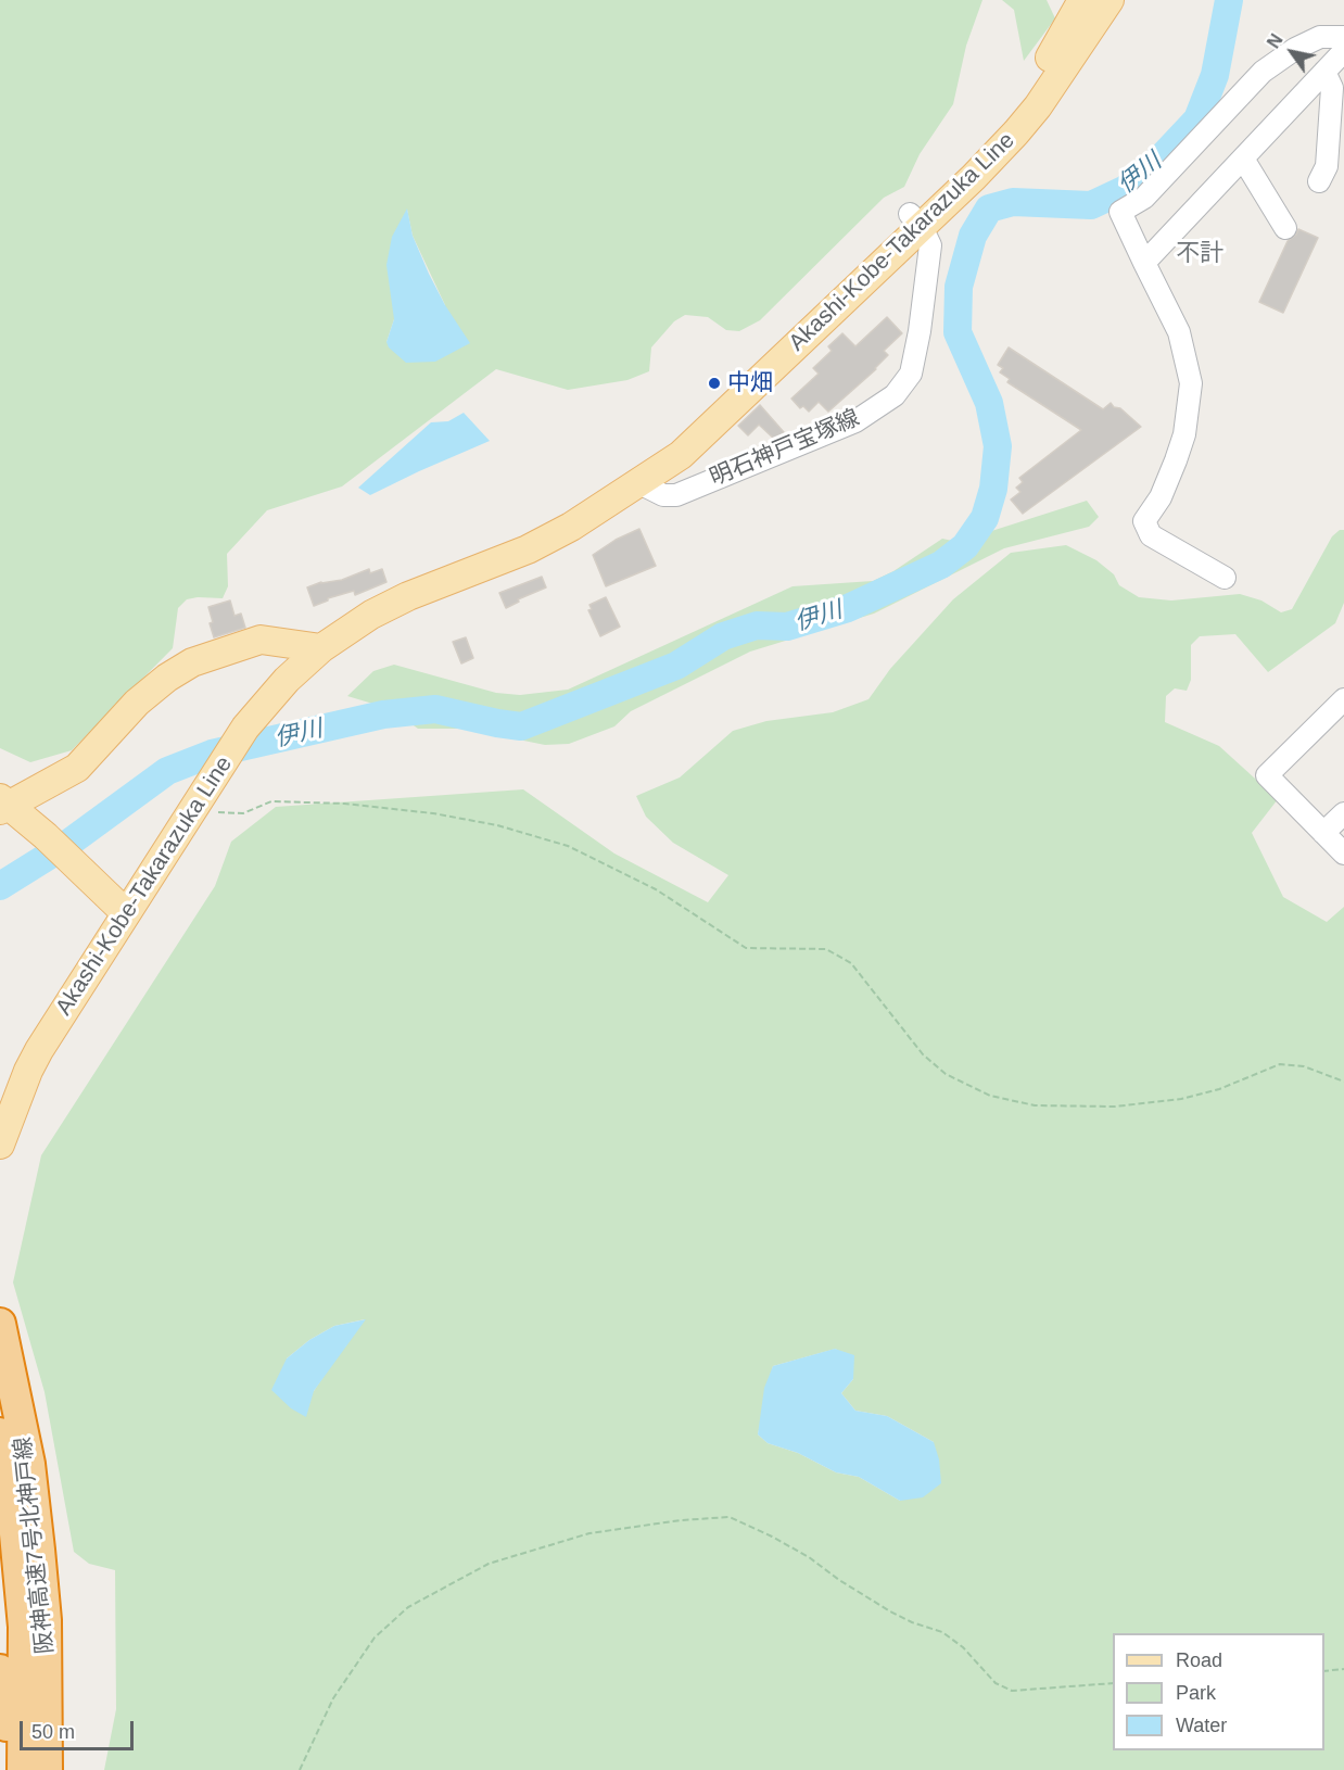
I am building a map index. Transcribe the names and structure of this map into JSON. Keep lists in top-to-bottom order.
{
  "streets": {
    "highway": ["阪神高速7号北神戸線"],
    "main road": ["Akashi-Kobe-Takarazuka Line"],
    "street": ["明石神戸宝塚線"]
  },
  "crossings": [
    ["Akashi-Kobe-Takarazuka Line", "明石神戸宝塚線"]
  ],
  "districts": ["不計"],
  "water": ["伊川"],
  "places": ["中畑"],
  "legend": ["Road", "Park", "Water"],
  "scale_bar": "50 m",
  "north": "top left"
}
